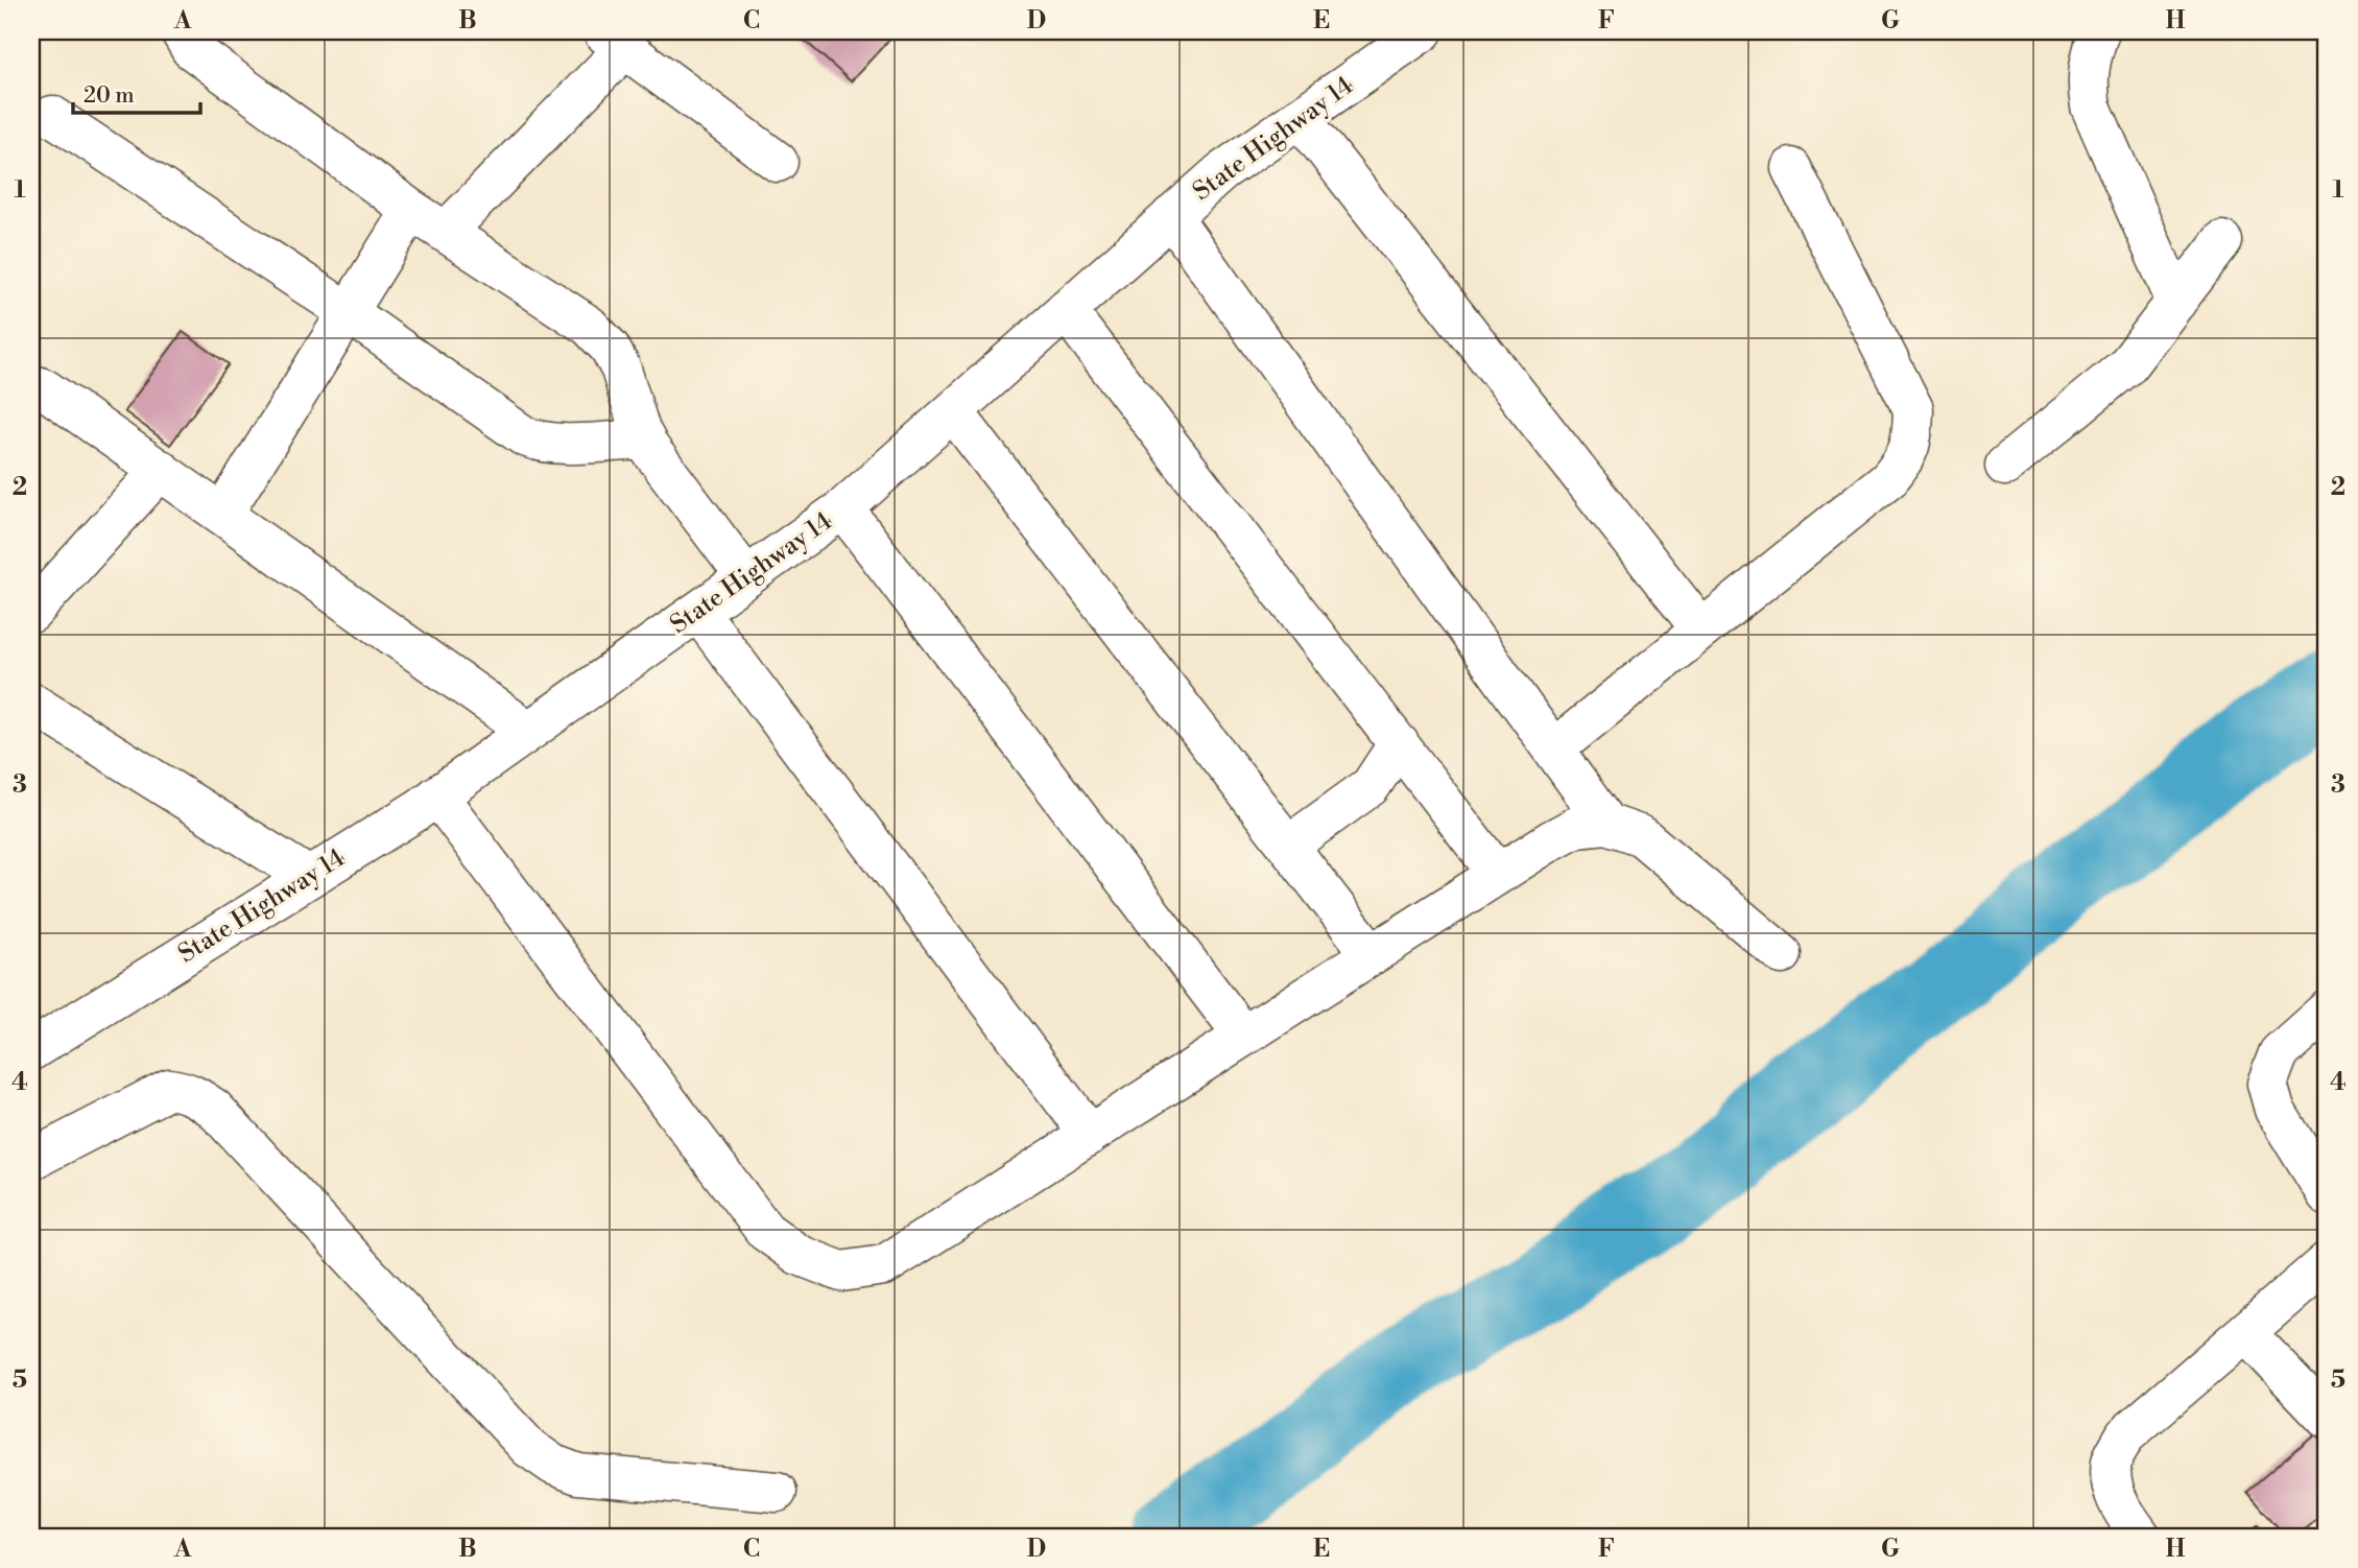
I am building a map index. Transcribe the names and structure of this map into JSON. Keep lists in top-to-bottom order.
{
  "streets": {
    "street": ["State Highway 14"]
  },
  "scale_bar": "20 m",
  "grid": {
    "columns": [
      "A",
      "B",
      "C",
      "D",
      "E",
      "F",
      "G",
      "H"
    ],
    "rows": [
      "1",
      "2",
      "3",
      "4",
      "5"
    ]
  }
}
